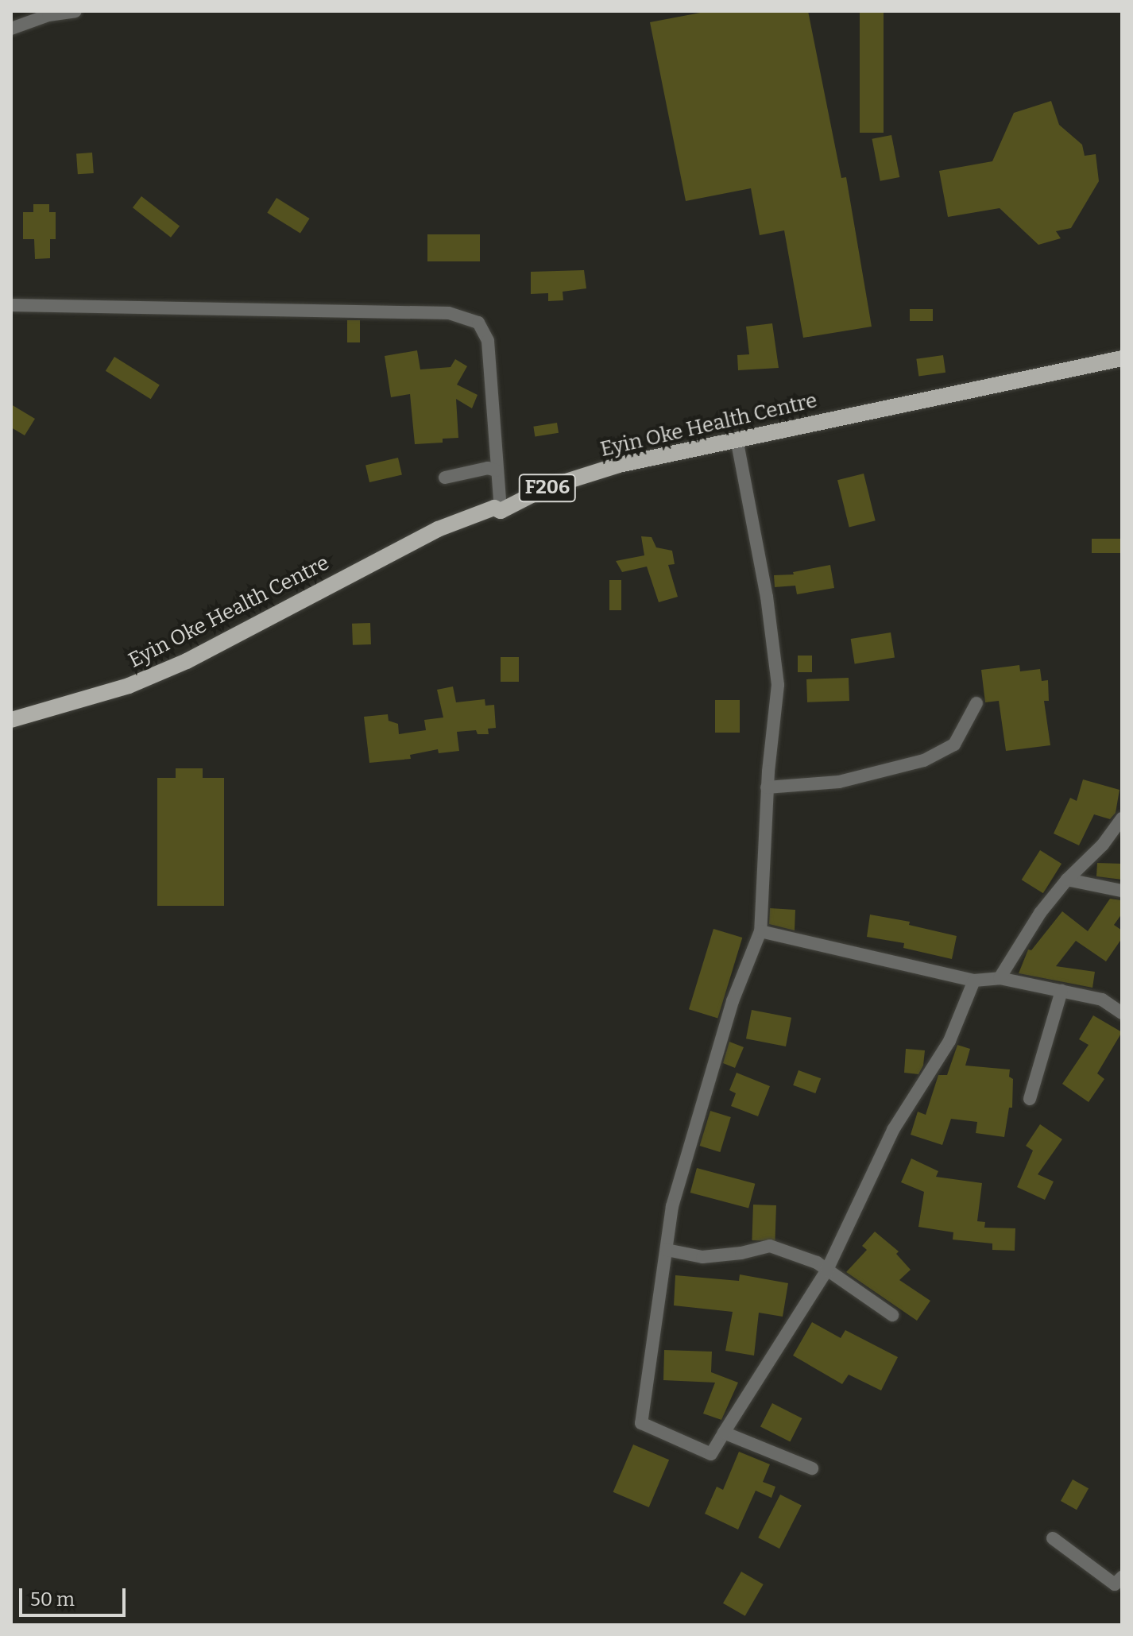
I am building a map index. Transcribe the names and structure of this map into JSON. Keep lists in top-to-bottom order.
{
  "streets": {
    "main road": ["Eyin Oke Health Centre", "F206"]
  },
  "scale_bar": "50 m"
}
